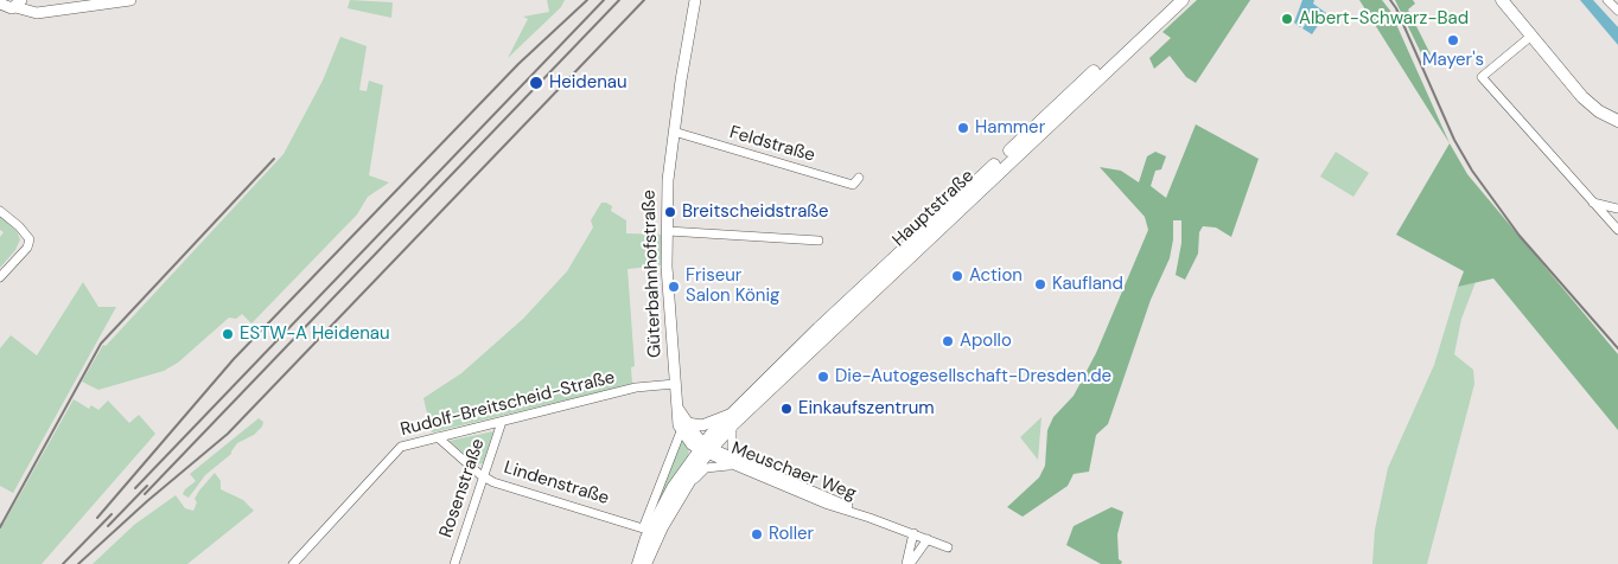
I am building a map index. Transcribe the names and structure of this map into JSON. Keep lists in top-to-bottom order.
{
  "streets": {
    "main road": ["Hauptstraße"],
    "street": [
      "Feldstraße",
      "Güterbahnhofstraße",
      "Rudolf-Breitscheid-Straße",
      "Meuschaer Weg",
      "Lindenstraße",
      "Rosenstraße"
    ]
  },
  "crossings": [
    ["Feldstraße", "Güterbahnhofstraße"],
    ["Hauptstraße", "Meuschaer Weg"],
    ["Güterbahnhofstraße", "Rudolf-Breitscheid-Straße"],
    ["Güterbahnhofstraße", "Lindenstraße"],
    ["Rudolf-Breitscheid-Straße", "Lindenstraße"],
    ["Rudolf-Breitscheid-Straße", "Rosenstraße"],
    ["Lindenstraße", "Rosenstraße"]
  ],
  "places": [
    "Albert-Schwarz-Bad",
    "Mayer's",
    "Heidenau",
    "Hammer",
    "Breitscheidstraße",
    "Action",
    "Kaufland",
    "Friseur Salon König",
    "ESTW-A Heidenau",
    "Apollo",
    "Die-Autogesellschaft-Dresden.de",
    "Einkaufszentrum",
    "Roller"
  ]
}
